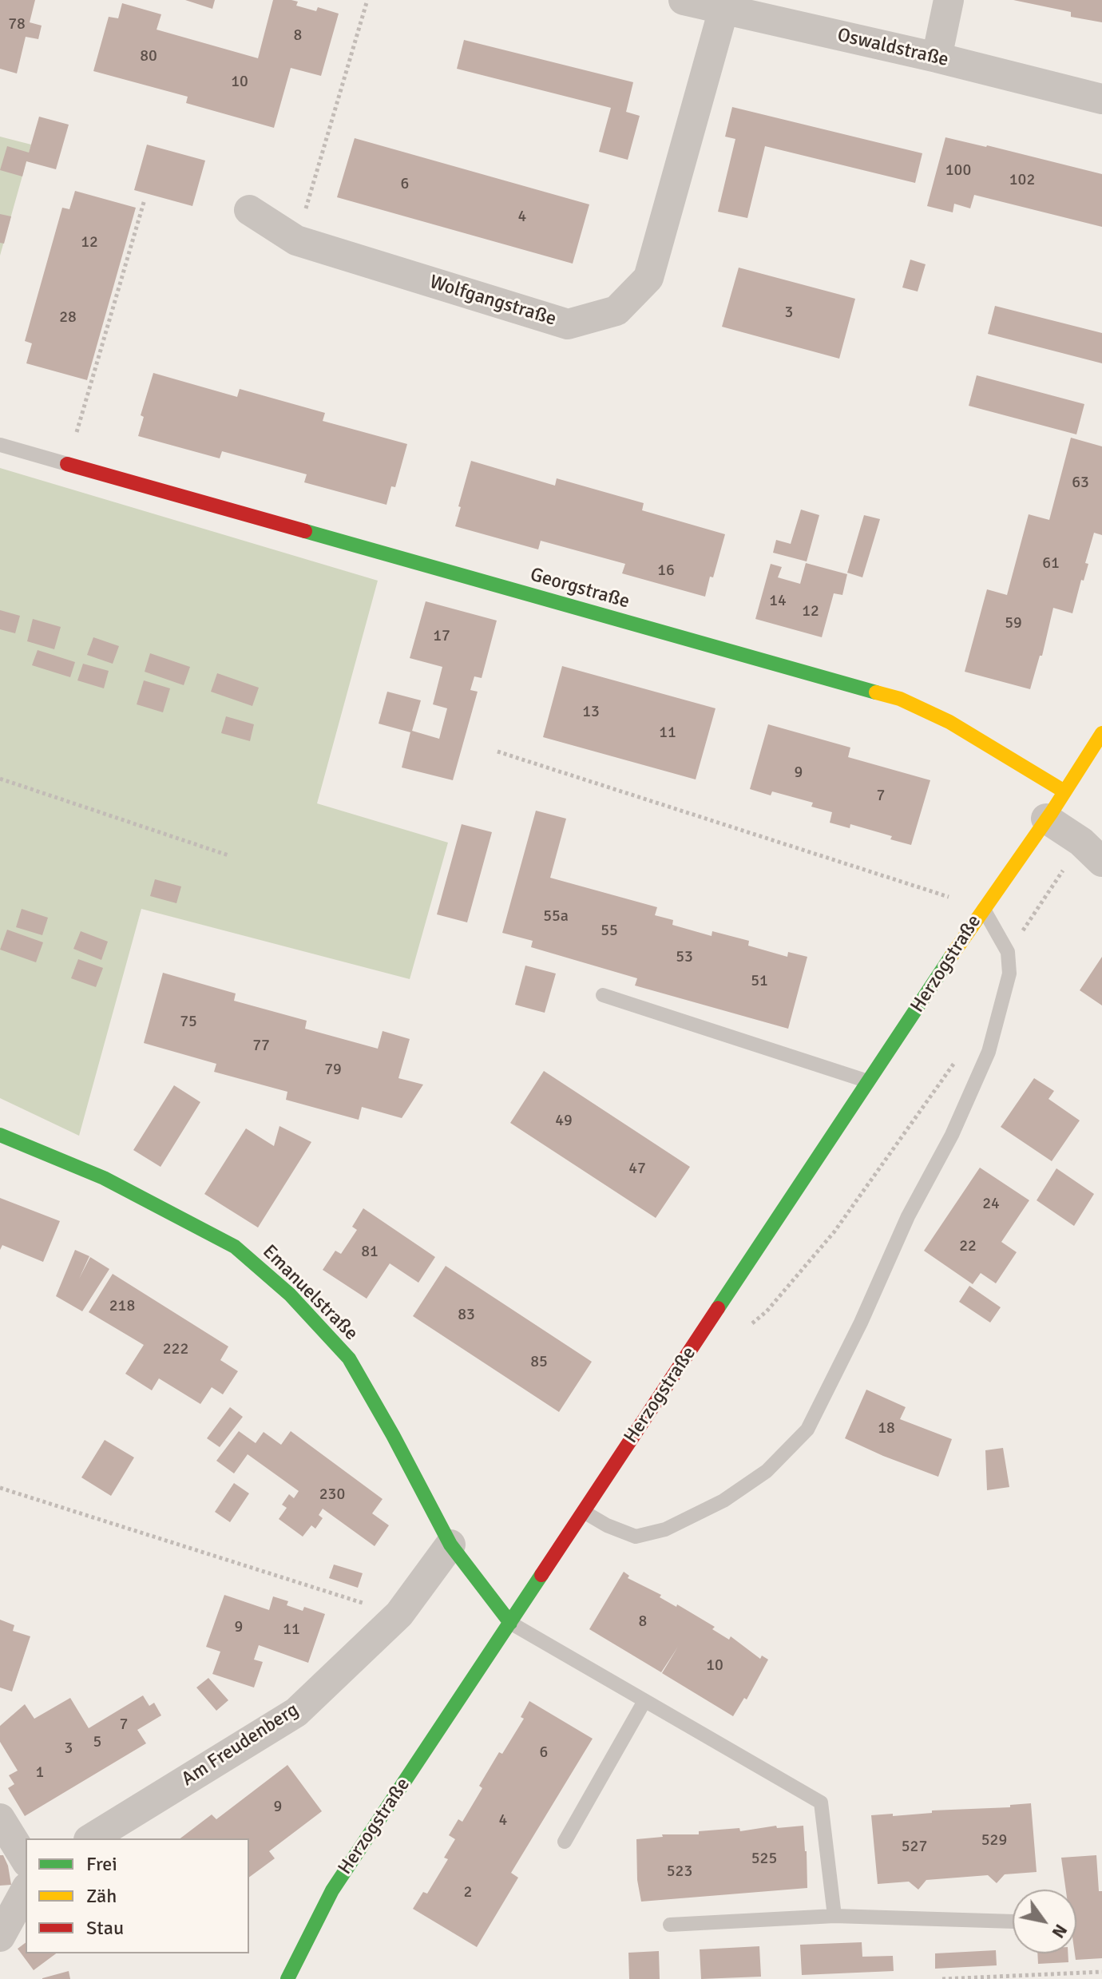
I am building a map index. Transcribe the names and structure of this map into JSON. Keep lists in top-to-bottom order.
{
  "streets": {
    "street": [
      "Oswaldstraße",
      "Wolfgangstraße",
      "Georgstraße",
      "Herzogstraße",
      "Emanuelstraße",
      "Am Freudenberg"
    ]
  },
  "crossings": [
    ["Oswaldstraße", "Wolfgangstraße"],
    ["Georgstraße", "Herzogstraße"],
    ["Herzogstraße", "Emanuelstraße"],
    ["Emanuelstraße", "Am Freudenberg"]
  ],
  "house_numbers": [
    "78",
    "8",
    "80",
    "10",
    "100",
    "102",
    "6",
    "4",
    "12",
    "3",
    "28",
    "63",
    "61",
    "16",
    "14",
    "12",
    "59",
    "17",
    "13",
    "11",
    "9",
    "7",
    "55a",
    "55",
    "53",
    "51",
    "75",
    "77",
    "79",
    "49",
    "47",
    "24",
    "22",
    "81",
    "218",
    "83",
    "222",
    "85",
    "18",
    "230",
    "8",
    "9",
    "11",
    "10",
    "7",
    "5",
    "3",
    "6",
    "1",
    "9",
    "4",
    "529",
    "527",
    "525",
    "523",
    "2"
  ],
  "legend": ["Frei", "Zäh", "Stau"],
  "north": "bottom right"
}
